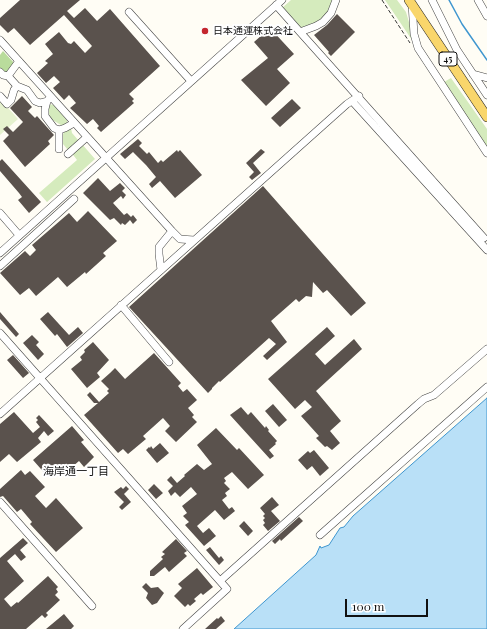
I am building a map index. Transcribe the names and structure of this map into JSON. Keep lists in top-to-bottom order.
{
  "streets": {
    "main road": ["45"]
  },
  "districts": ["海岸通一丁目"],
  "places": ["日本通運株式会社"],
  "scale_bar": "100 m"
}
